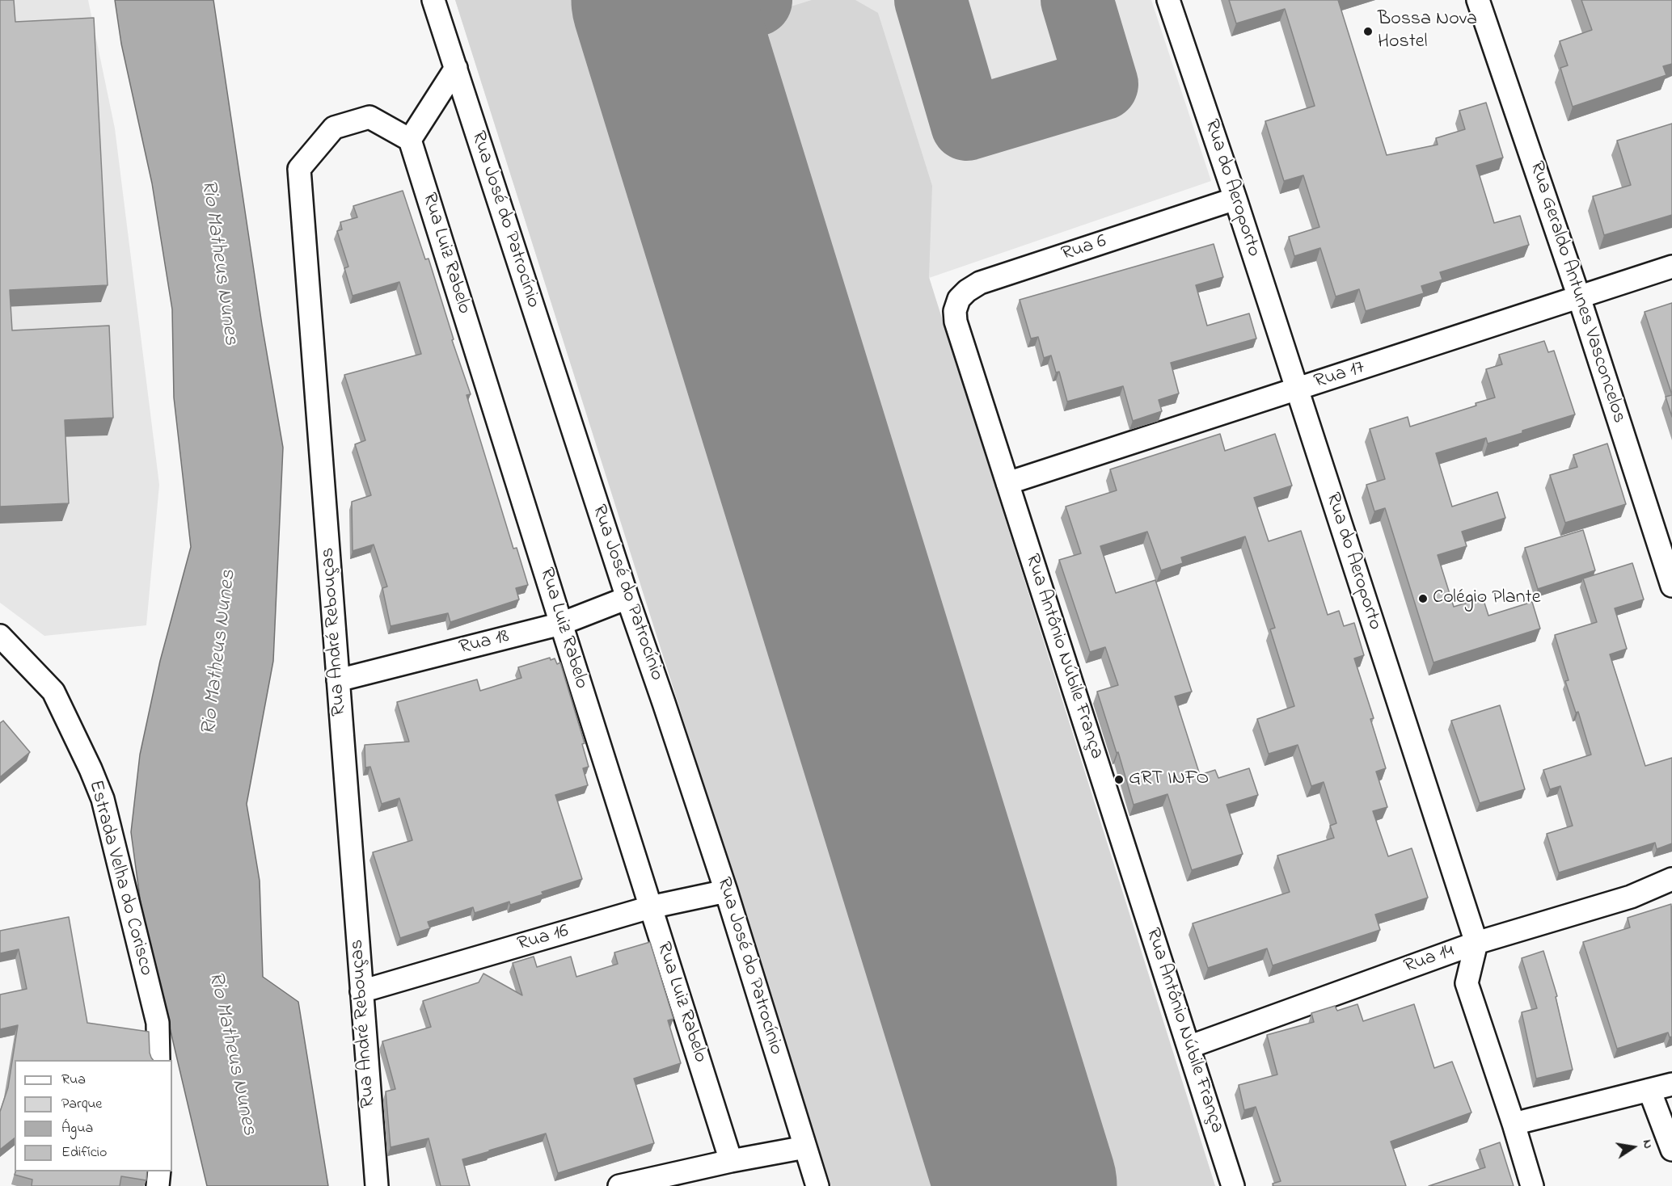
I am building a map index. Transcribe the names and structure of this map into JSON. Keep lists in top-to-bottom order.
{
  "streets": {
    "street": [
      "Rua do Aeroporto",
      "Rua José do Patrocínio",
      "Rua 6",
      "Rua Luiz Rabelo",
      "Rua Geraldo Antunes Vasconcelos",
      "Rua 17",
      "Rua André Rebouças",
      "Rua 18",
      "Rua Antônio Núbile França",
      "Estrada Velha do Corisco",
      "Rua 16",
      "Rua 14"
    ]
  },
  "crossings": [
    ["Rua do Aeroporto", "Rua 6"],
    ["Rua do Aeroporto", "Rua 17"],
    ["Rua do Aeroporto", "Rua 14"],
    ["Rua José do Patrocínio", "Rua 18"],
    ["Rua José do Patrocínio", "Rua 16"],
    ["Rua 6", "Rua Antônio Núbile França"],
    ["Rua Luiz Rabelo", "Rua André Rebouças"],
    ["Rua Luiz Rabelo", "Rua 18"],
    ["Rua Luiz Rabelo", "Rua 16"],
    ["Rua Geraldo Antunes Vasconcelos", "Rua 17"],
    ["Rua 17", "Rua Antônio Núbile França"],
    ["Rua André Rebouças", "Rua 18"],
    ["Rua André Rebouças", "Rua 16"],
    ["Rua Antônio Núbile França", "Rua 14"]
  ],
  "water": ["Rio Matheus Nunes"],
  "places": ["Bossa Nova Hostel", "Colégio Plante", "GRT INFO"],
  "legend": [
    "Rua",
    "Parque",
    "Água",
    "Edifício"
  ],
  "north": "right"
}
